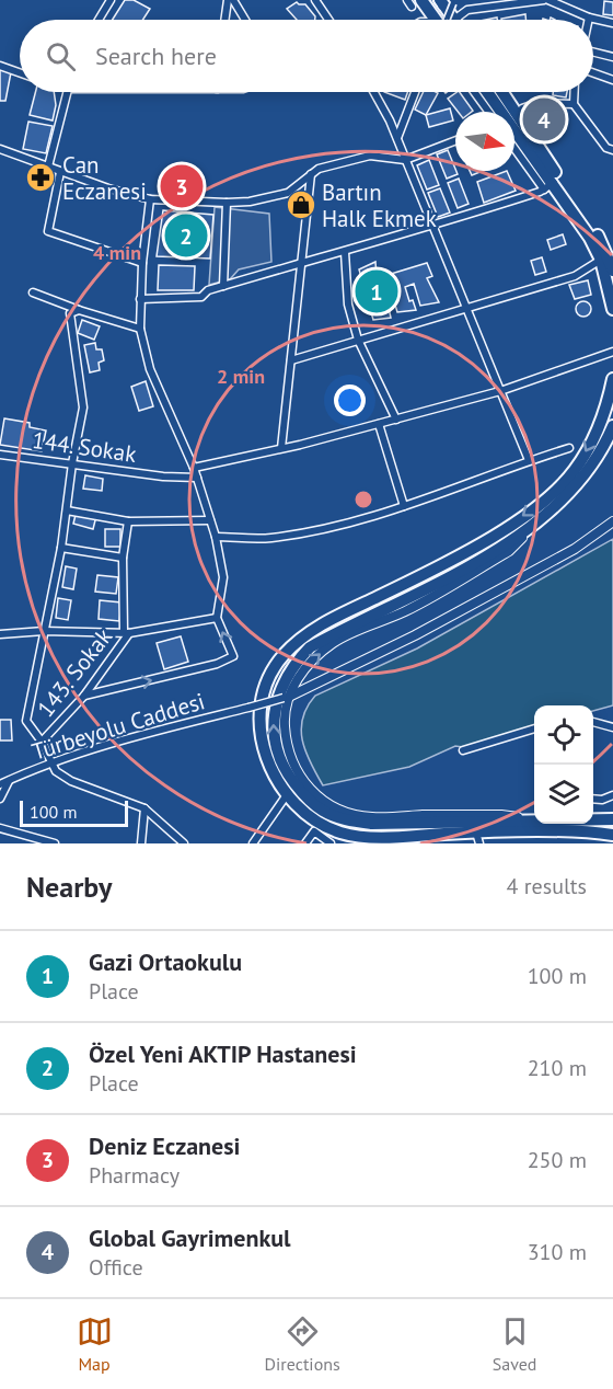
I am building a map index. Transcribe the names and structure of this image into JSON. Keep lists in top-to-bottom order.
{
  "streets": {
    "street": ["144. Sokak", "143. Sokak", "Türbeyolu Caddesi"]
  },
  "places": {
    "pharmacy": ["Can Eczanesi"],
    "shop": ["Bartın Halk Ekmek"]
  },
  "scale_bar": "100 m",
  "north": "right",
  "page": {
    "search": "Search here",
    "pins": [
      "4",
      "3",
      "2",
      "1"
    ],
    "scale": "100 m",
    "heading": ["Nearby", "4 results"],
    "list": [
      {
        "mark": "1",
        "name": "Gazi Ortaokulu",
        "note": "Place",
        "value": "100 m"
      },
      {
        "mark": "2",
        "name": "Özel Yeni AKTIP Hastanesi",
        "note": "Place",
        "value": "210 m"
      },
      {
        "mark": "3",
        "name": "Deniz Eczanesi",
        "note": "Pharmacy",
        "value": "250 m"
      },
      {
        "mark": "4",
        "name": "Global Gayrimenkul",
        "note": "Office",
        "value": "310 m"
      }
    ],
    "nav": ["Map", "Directions", "Saved"]
  },
  "rings": ["4 min", "2 min"]
}
